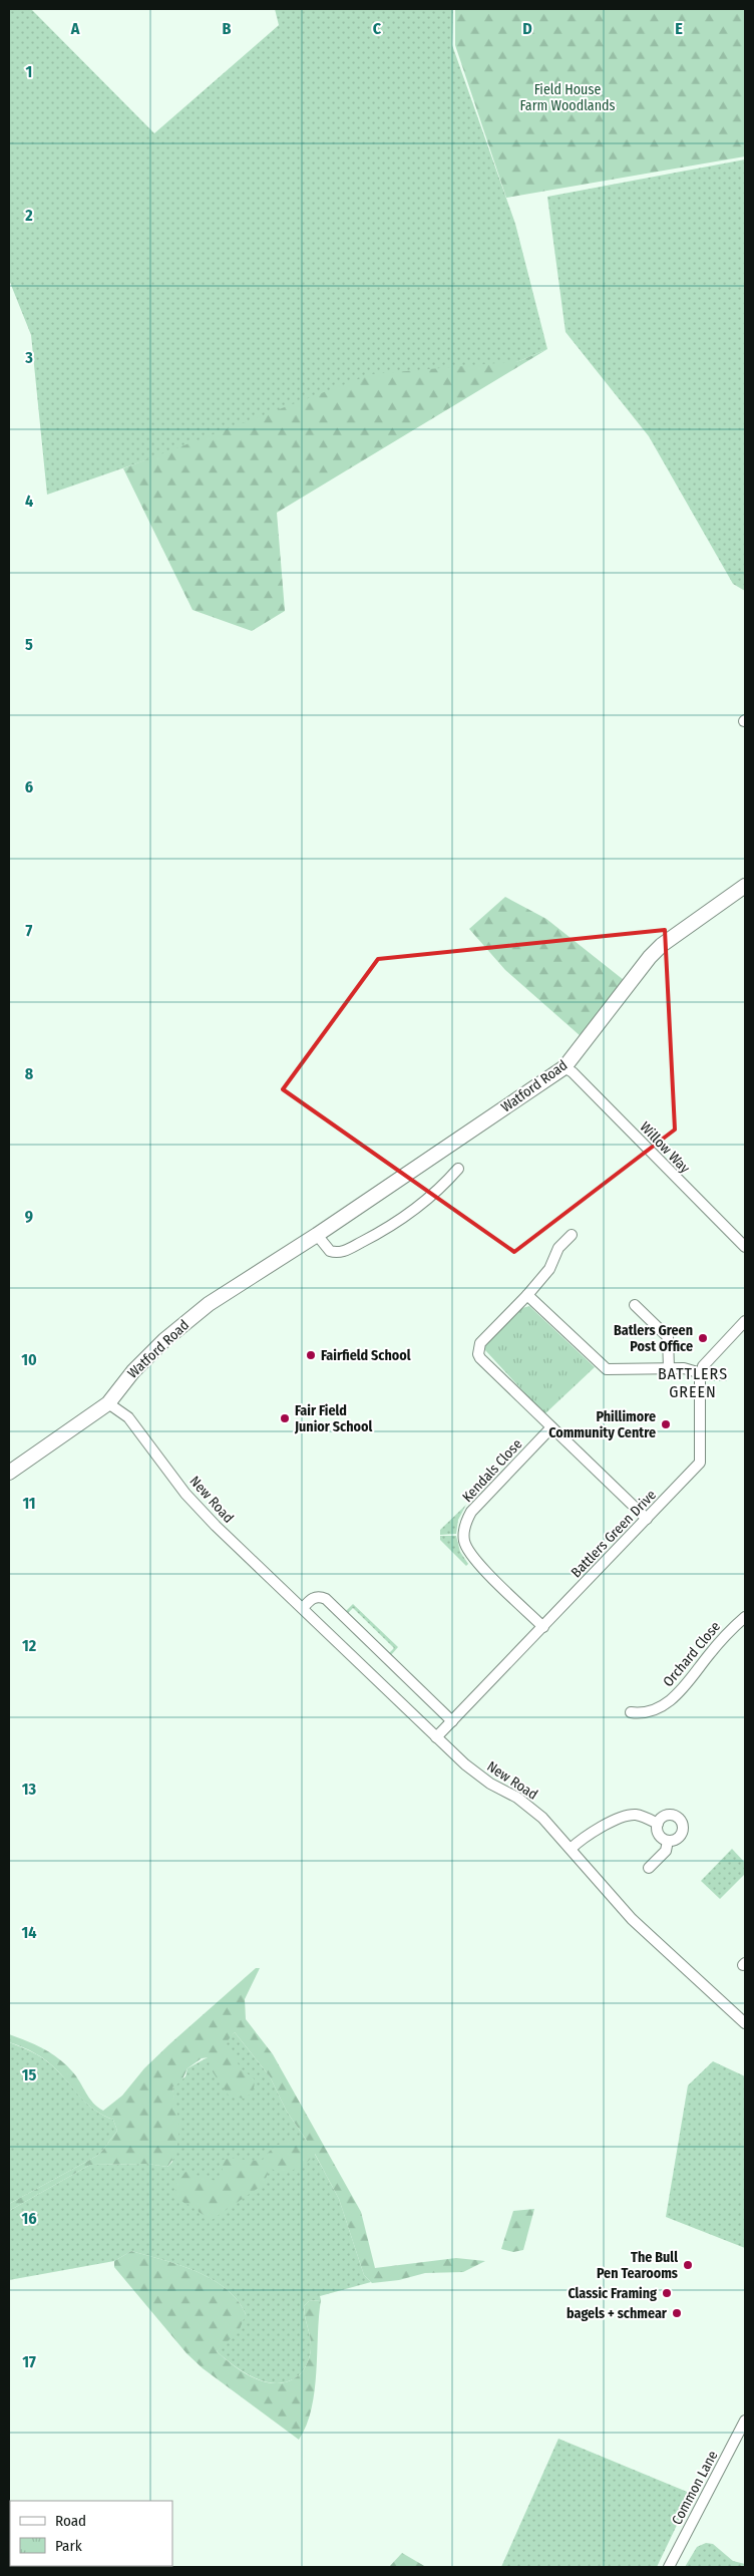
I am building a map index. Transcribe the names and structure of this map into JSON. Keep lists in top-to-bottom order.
{
  "streets": {
    "main road": ["Watford Road"],
    "street": [
      "Willow Way",
      "Kendals Close",
      "New Road",
      "Battlers Green Drive",
      "Orchard Close",
      "Common Lane"
    ]
  },
  "crossings": [
    ["Watford Road", "Willow Way"],
    ["Watford Road", "New Road"],
    ["Kendals Close", "Battlers Green Drive"],
    ["New Road", "Battlers Green Drive"]
  ],
  "districts": ["BATTLERS GREEN"],
  "parks": ["Field House Farm Woodlands"],
  "places": [
    "Batlers Green Post Office",
    "Fairfield School",
    "Fair Field Junior School",
    "Phillimore Community Centre",
    "The Bull Pen Tearooms",
    "Classic Framing",
    "bagels + schmear"
  ],
  "legend": ["Road", "Park"],
  "grid": {
    "columns": [
      "A",
      "B",
      "C",
      "D",
      "E"
    ],
    "rows": [
      "1",
      "2",
      "3",
      "4",
      "5",
      "6",
      "7",
      "8",
      "9",
      "10",
      "11",
      "12",
      "13",
      "14",
      "15",
      "16",
      "17"
    ]
  }
}
